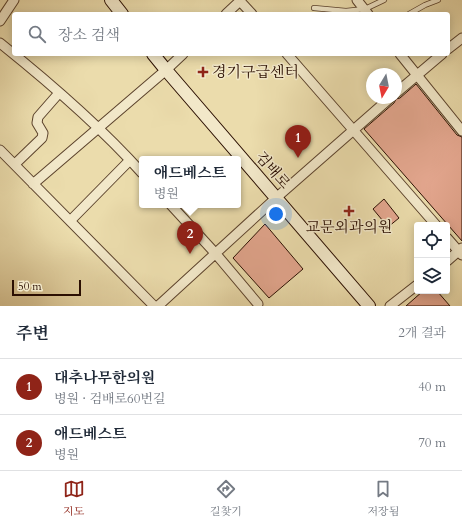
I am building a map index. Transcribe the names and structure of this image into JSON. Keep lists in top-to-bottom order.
{
  "streets": {
    "street": ["검배로"]
  },
  "places": {
    "health": ["경기구급센터", "교문외과의원"]
  },
  "scale_bar": "50 m",
  "north": "bottom",
  "page": {
    "search": "장소 검색",
    "pins": ["1", "2"],
    "popup": ["애드베스트", "병원"],
    "scale": "50 m",
    "heading": ["주변", "2개 결과"],
    "list": [
      {
        "mark": "1",
        "name": "대추나무한의원",
        "note": "병원 · 검배로60번길",
        "value": "40 m"
      },
      {
        "mark": "2",
        "name": "애드베스트",
        "note": "병원",
        "value": "70 m"
      }
    ],
    "nav": ["지도", "길찾기", "저장됨"]
  }
}
